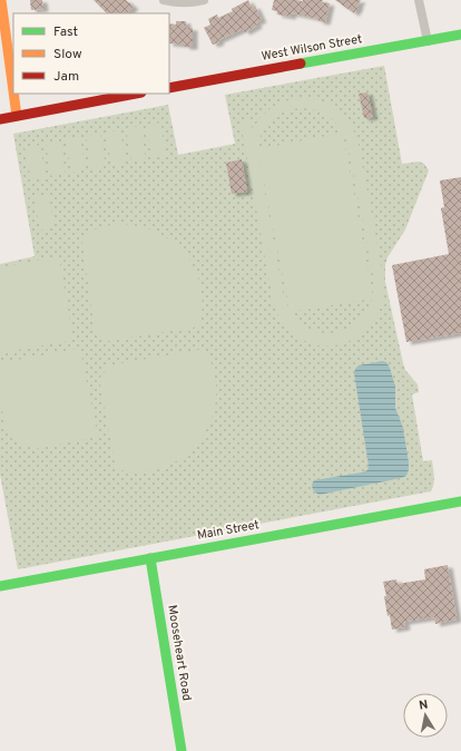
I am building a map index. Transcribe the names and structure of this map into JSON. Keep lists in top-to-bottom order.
{
  "streets": {
    "main road": ["West Wilson Street", "Main Street", "Mooseheart Road"]
  },
  "crossings": [
    ["Main Street", "Mooseheart Road"]
  ],
  "legend": ["Fast", "Slow", "Jam"],
  "north": "top"
}
